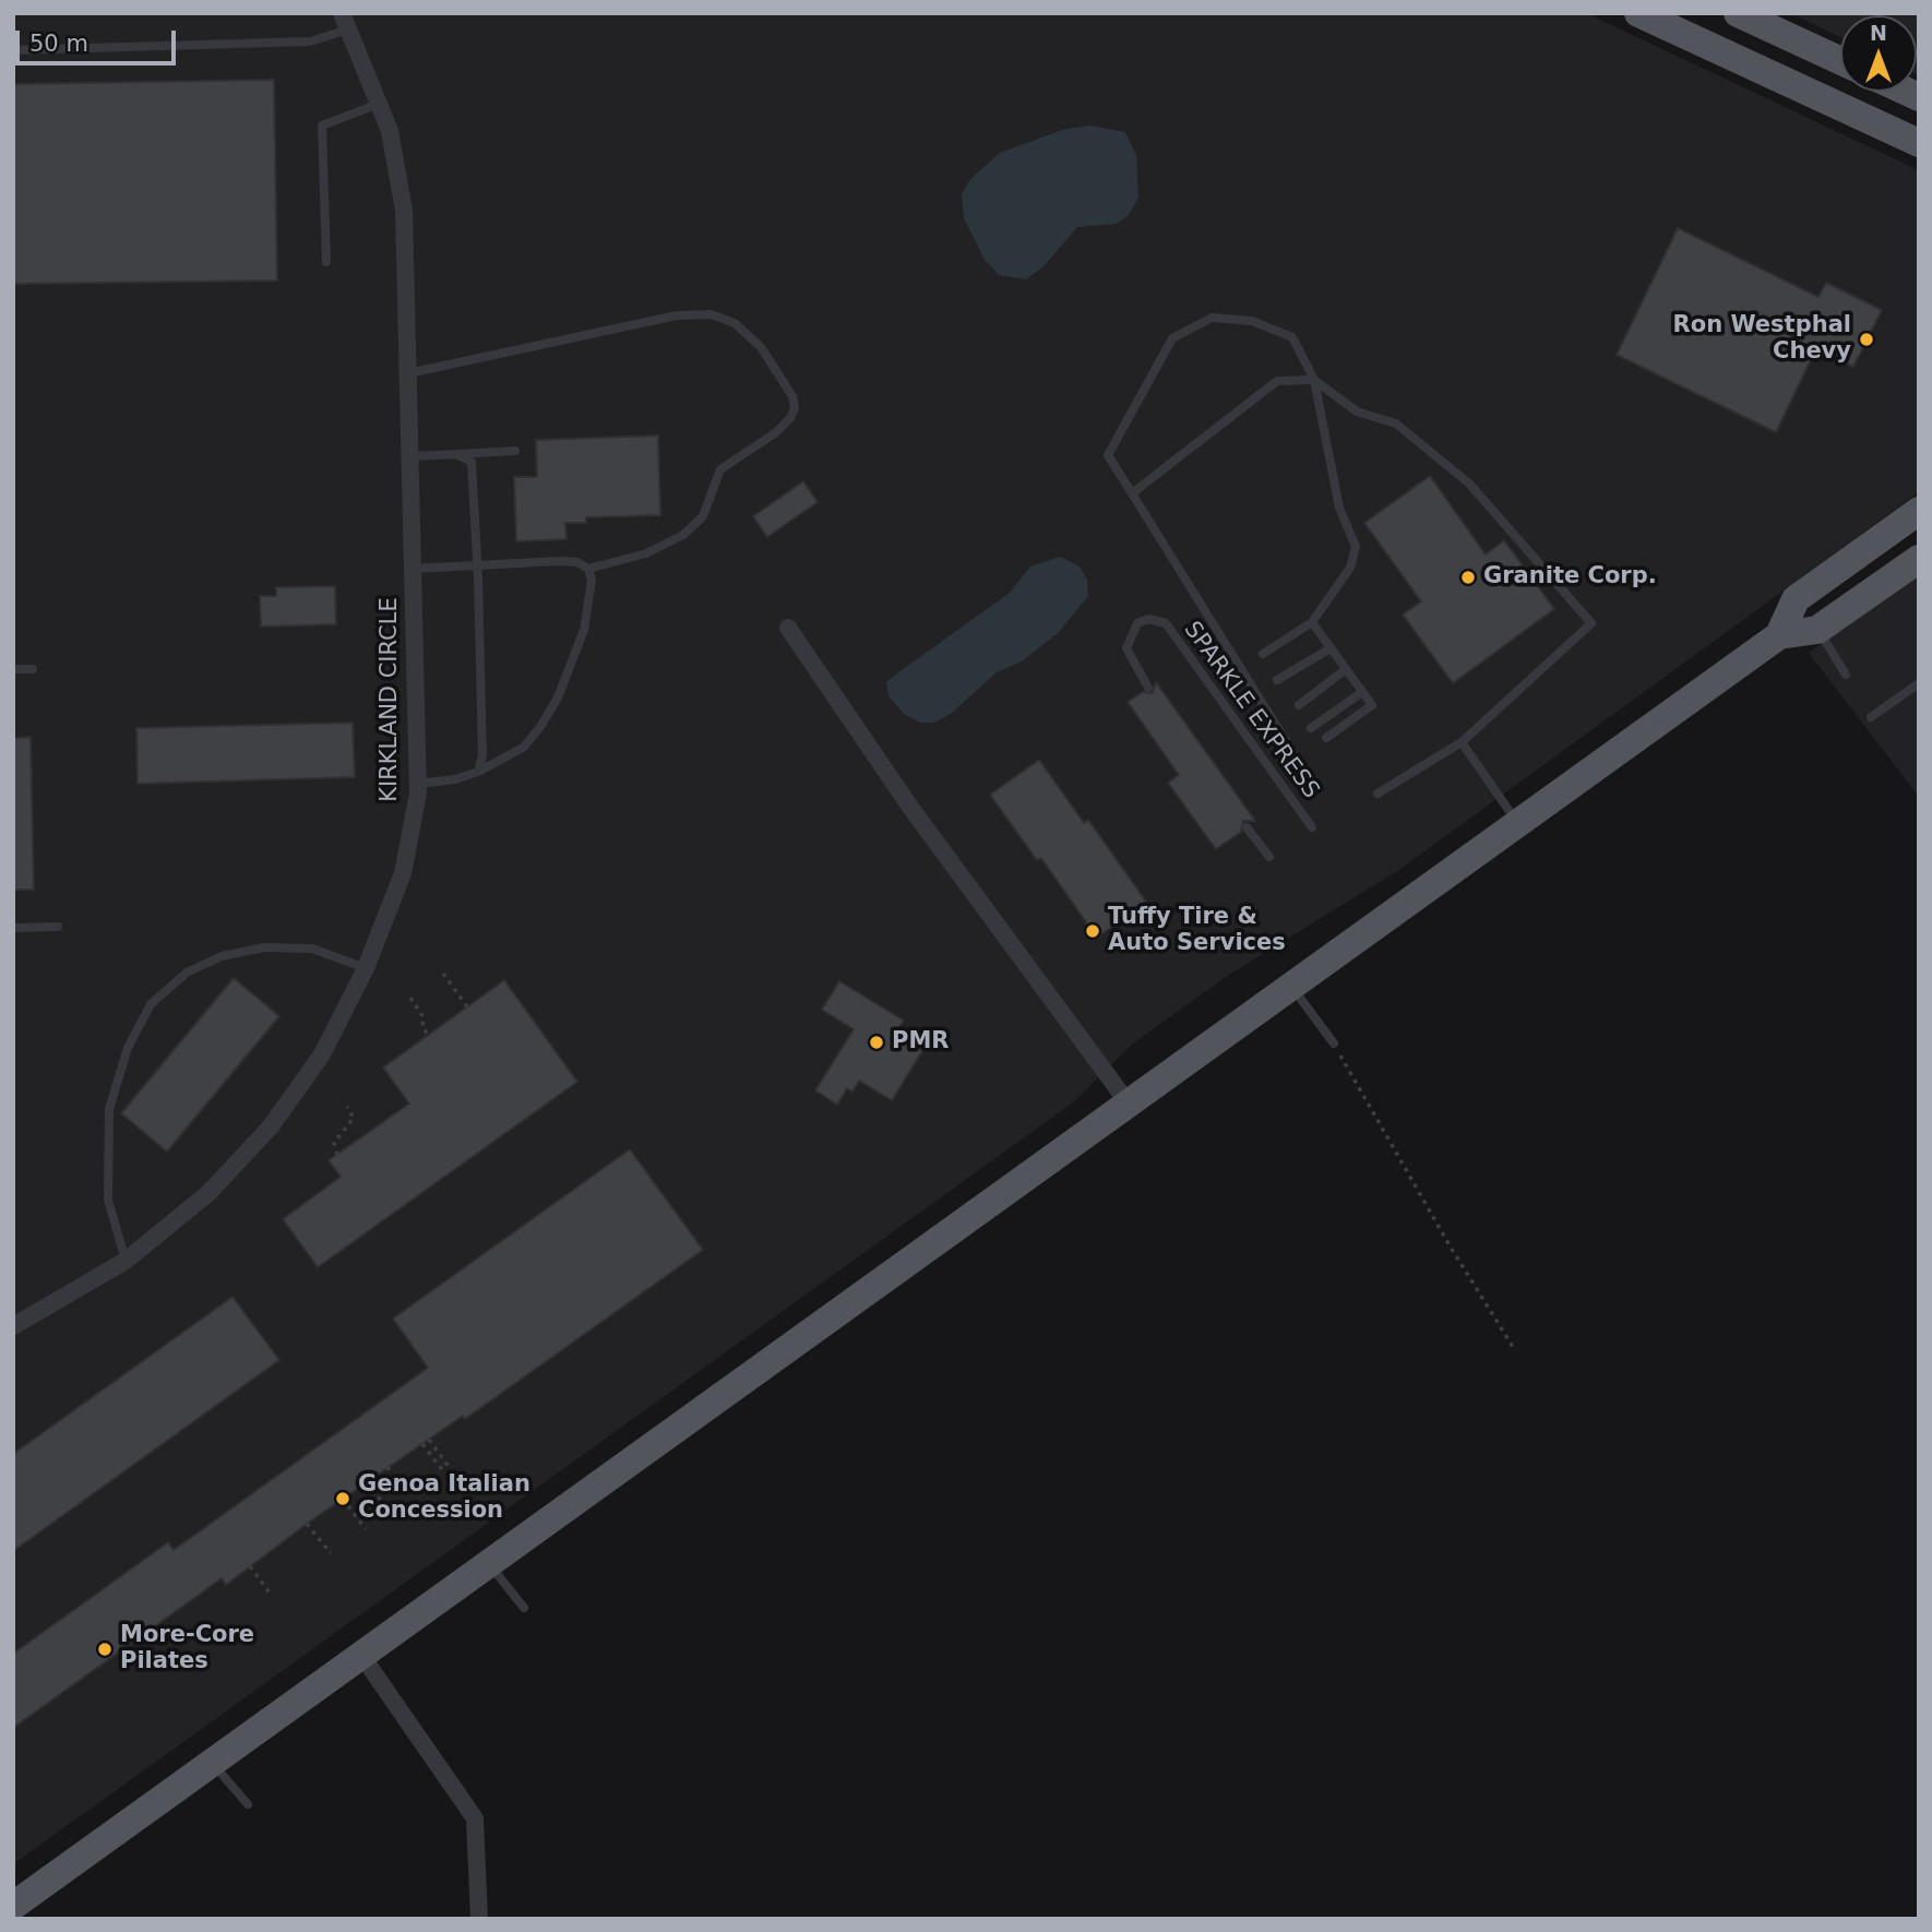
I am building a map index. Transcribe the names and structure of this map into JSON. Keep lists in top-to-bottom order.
{
  "streets": {
    "street": ["KIRKLAND CIRCLE"],
    "lane": ["SPARKLE EXPRESS"]
  },
  "places": [
    "Ron Westphal Chevy",
    "Granite Corp.",
    "Tuffy Tire & Auto Services",
    "PMR",
    "Genoa Italian Concession",
    "More-Core Pilates"
  ],
  "scale_bar": "50 m",
  "north": "top"
}
